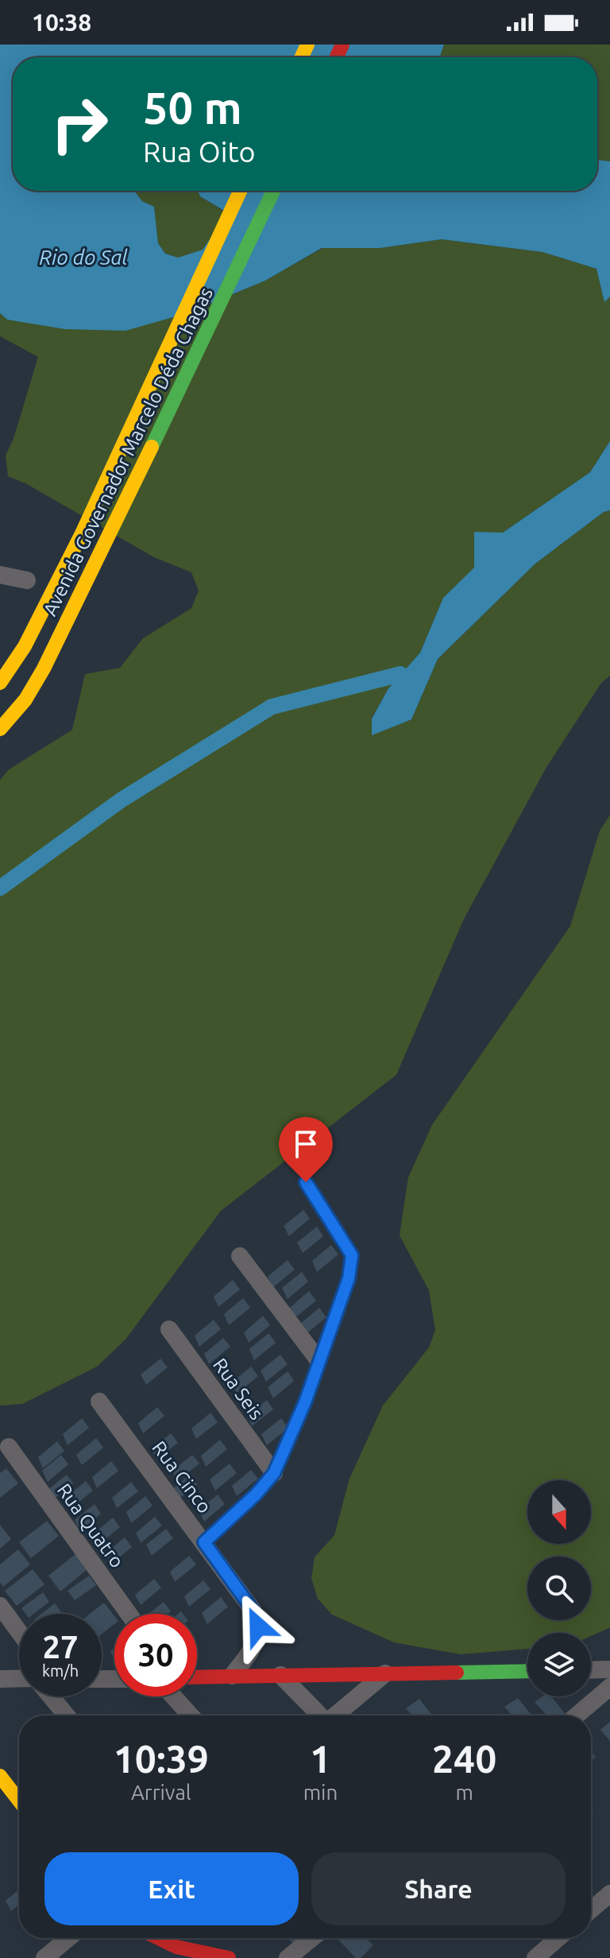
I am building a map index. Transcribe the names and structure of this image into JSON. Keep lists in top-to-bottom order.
{
  "streets": {
    "main road": ["Avenida Governador Marcelo Déda Chagas"],
    "street": ["Rua Seis", "Rua Cinco", "Rua Quatro"]
  },
  "water": ["Rio do Sal"],
  "north": "bottom",
  "page": {
    "status": "10:38",
    "turn": ["50 m", "Rua Oito"],
    "speed": "27 km/h",
    "limit": "30",
    "eta": [
      "10:39",
      "Arrival",
      "1",
      "min",
      "240",
      "m"
    ],
    "buttons": ["Exit", "Share"]
  }
}
